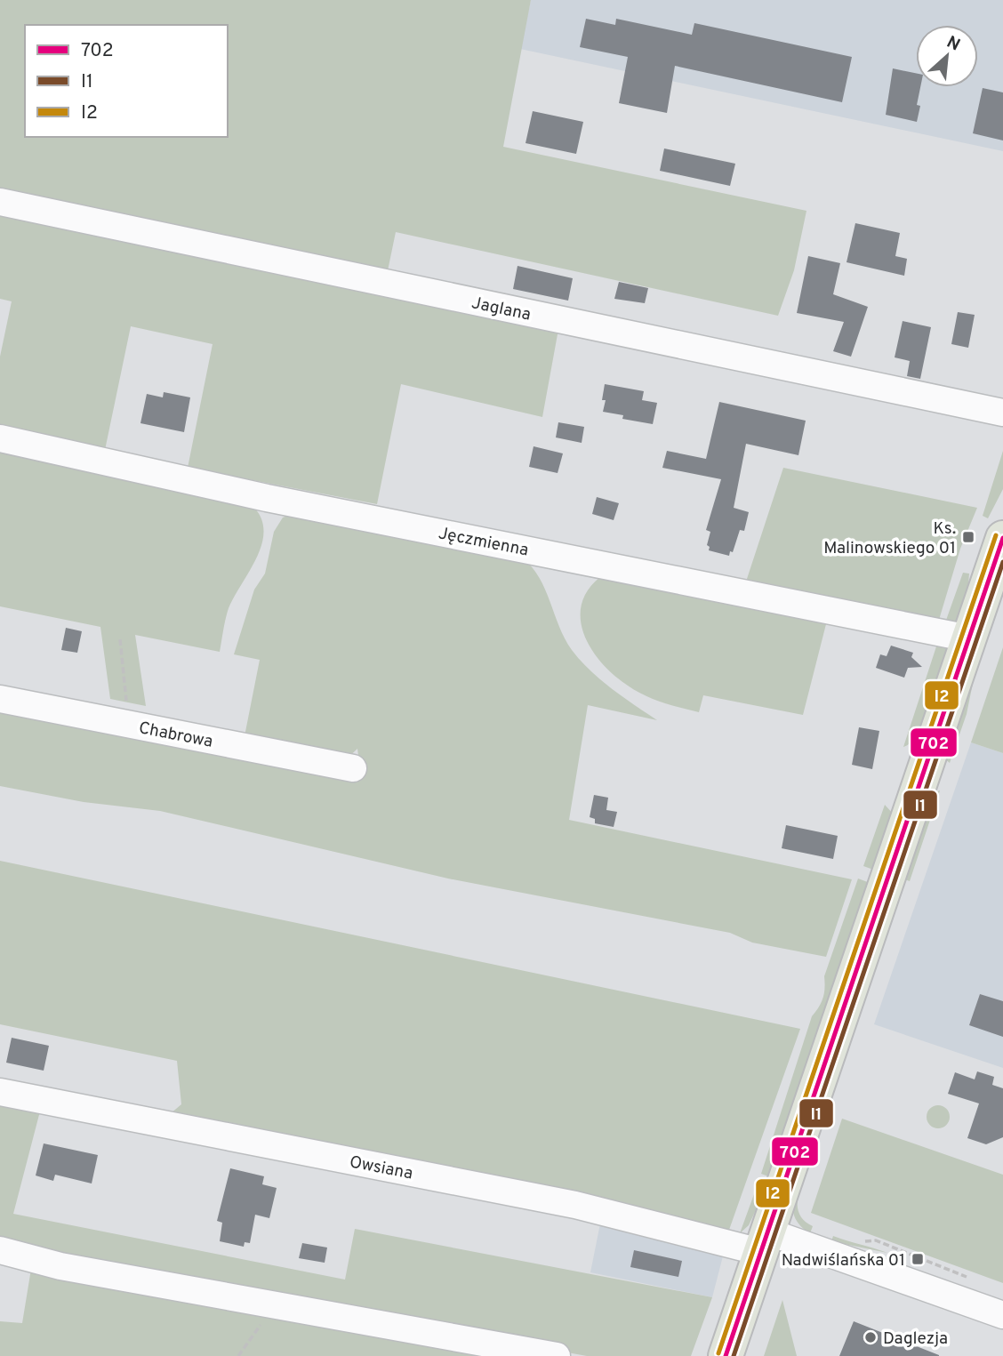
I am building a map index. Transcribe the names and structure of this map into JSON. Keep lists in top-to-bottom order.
{
  "streets": {
    "street": [
      "Jaglana",
      "Jęczmienna",
      "Chabrowa",
      "Owsiana"
    ]
  },
  "places": {
    "transit": ["Ks. Malinowskiego 01", "Nadwiślańska 01"],
    "other": ["Daglezja"]
  },
  "lines": ["transit line I2", "transit line 702", "transit line I1"],
  "legend": ["702", "I1", "I2"],
  "north": "top right"
}
